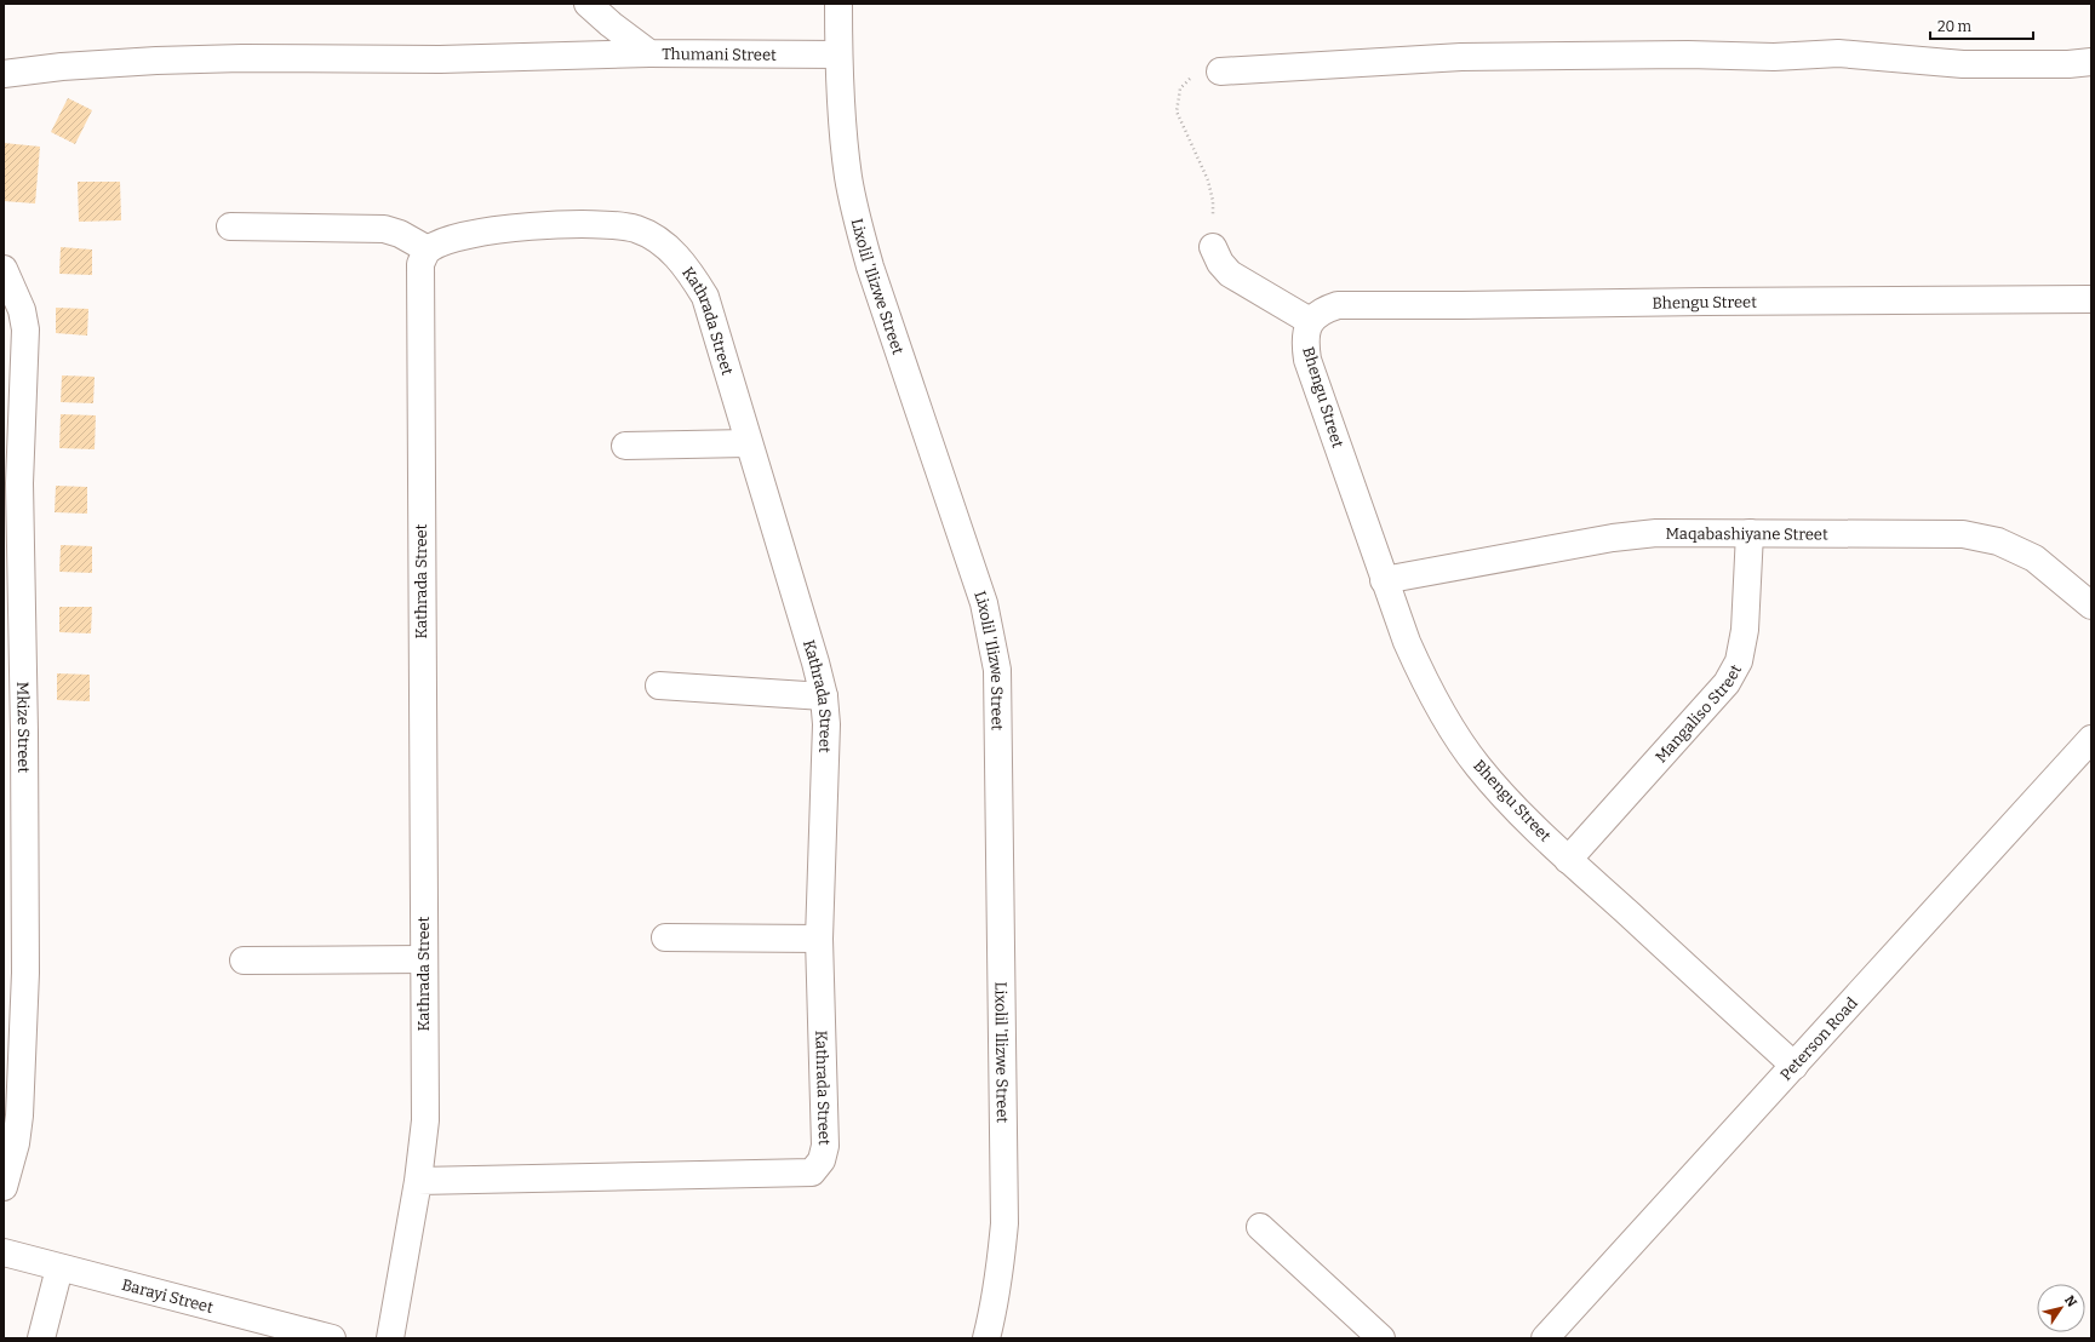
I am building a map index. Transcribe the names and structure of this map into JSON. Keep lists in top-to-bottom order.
{
  "streets": {
    "street": [
      "Thumani Street",
      "Lixolil 'Ilizwe Street",
      "Bhengu Street",
      "Kathrada Street",
      "Maqabashiyane Street",
      "Mangaliso Street",
      "Mkize Street",
      "Peterson Road",
      "Barayi Street"
    ]
  },
  "crossings": [
    ["Thumani Street", "Lixolil 'Ilizwe Street"],
    ["Bhengu Street", "Maqabashiyane Street"],
    ["Bhengu Street", "Mangaliso Street"],
    ["Bhengu Street", "Peterson Road"],
    ["Maqabashiyane Street", "Mangaliso Street"]
  ],
  "scale_bar": "20 m",
  "north": "top right"
}
